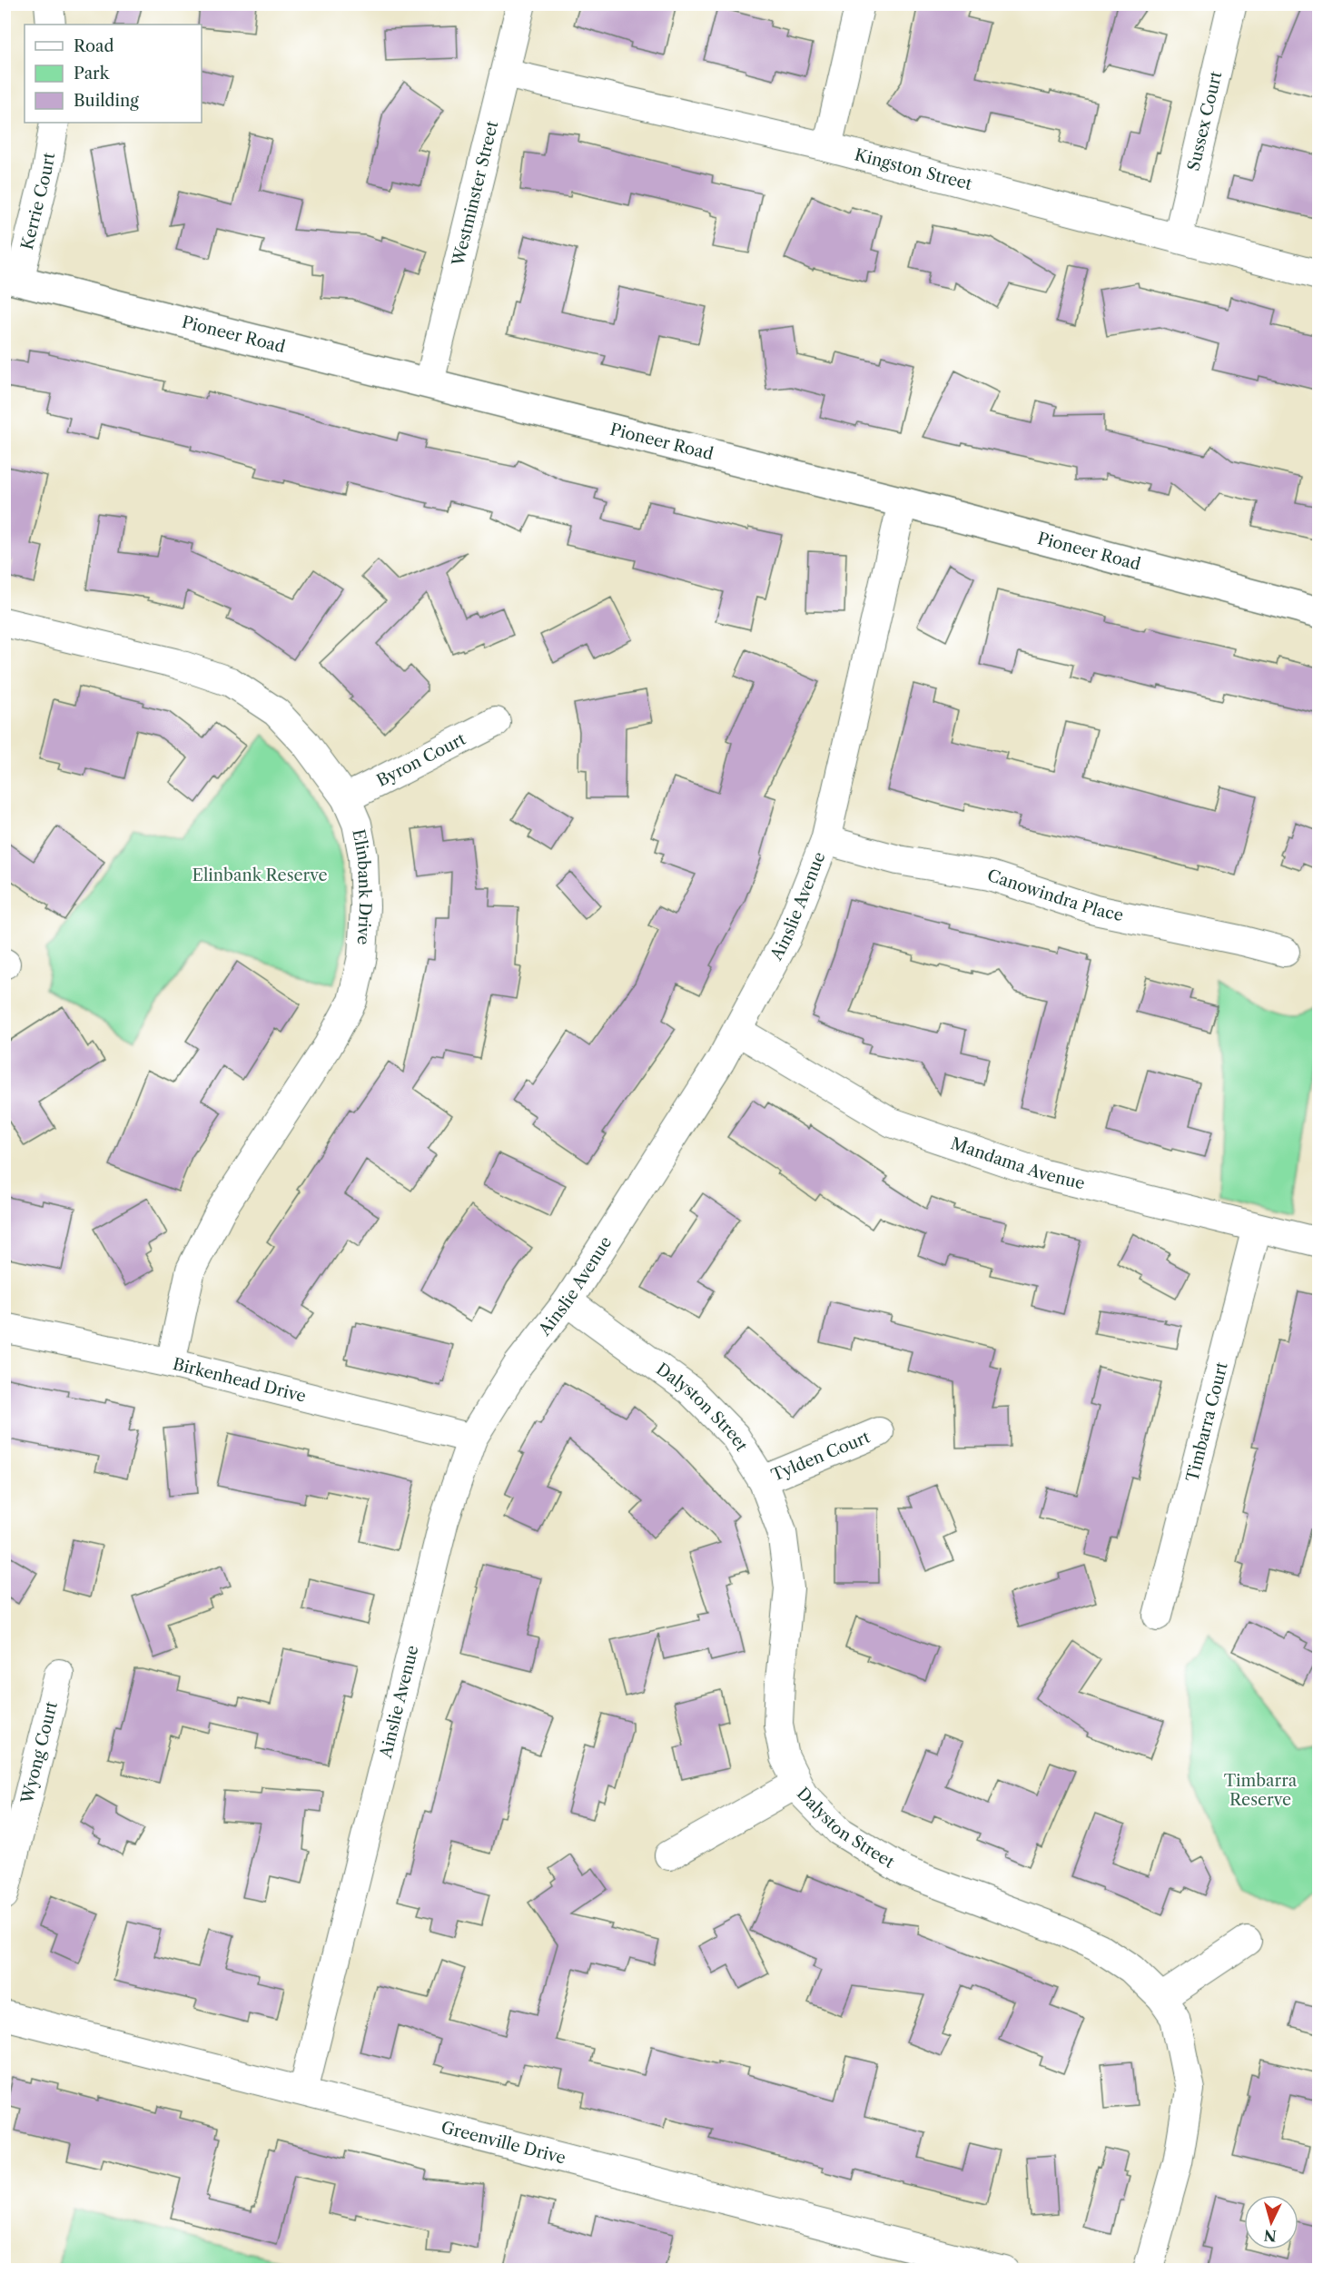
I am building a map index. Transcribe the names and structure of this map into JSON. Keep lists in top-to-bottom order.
{
  "streets": {
    "main road": ["Pioneer Road"],
    "street": [
      "Sussex Court",
      "Kingston Street",
      "Westminster Street",
      "Kerrie Court",
      "Byron Court",
      "Elinbank Drive",
      "Canowindra Place",
      "Ainslie Avenue",
      "Mandama Avenue",
      "Birkenhead Drive",
      "Dalyston Street",
      "Timbarra Court",
      "Tylden Court",
      "Wyong Court",
      "Greenville Drive"
    ]
  },
  "crossings": [
    ["Sussex Court", "Kingston Street"],
    ["Kingston Street", "Westminster Street"],
    ["Westminster Street", "Pioneer Road"],
    ["Kerrie Court", "Pioneer Road"],
    ["Pioneer Road", "Ainslie Avenue"],
    ["Byron Court", "Elinbank Drive"],
    ["Elinbank Drive", "Birkenhead Drive"],
    ["Canowindra Place", "Ainslie Avenue"],
    ["Ainslie Avenue", "Mandama Avenue"],
    ["Ainslie Avenue", "Birkenhead Drive"],
    ["Ainslie Avenue", "Dalyston Street"],
    ["Ainslie Avenue", "Greenville Drive"],
    ["Mandama Avenue", "Timbarra Court"],
    ["Dalyston Street", "Tylden Court"]
  ],
  "parks": ["Elinbank Reserve", "Timbarra Reserve"],
  "legend": ["Road", "Park", "Building"],
  "north": "bottom"
}
